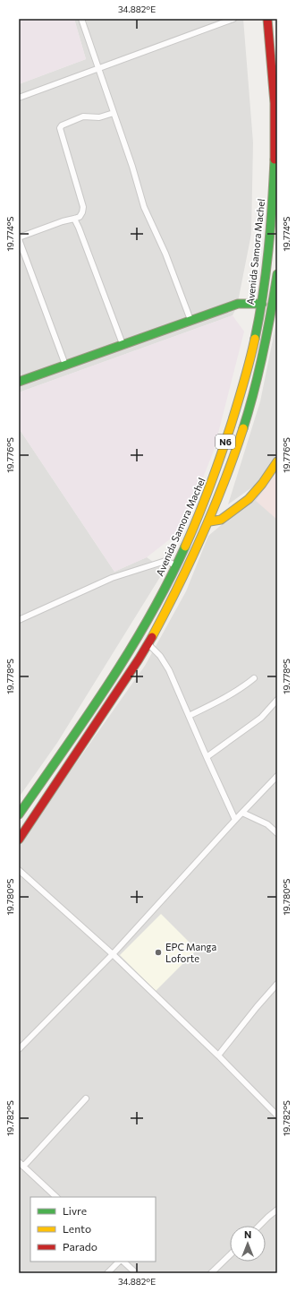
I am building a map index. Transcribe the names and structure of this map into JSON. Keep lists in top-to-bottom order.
{
  "streets": {
    "main road": ["Avenida Samora Machel", "N6"]
  },
  "places": ["EPC Manga Loforte"],
  "legend": ["Livre", "Lento", "Parado"],
  "north": "top",
  "coordinates": [
    "34.882°E",
    "19.774°S",
    "19.776°S",
    "19.778°S",
    "19.780°S",
    "19.782°S"
  ]
}
